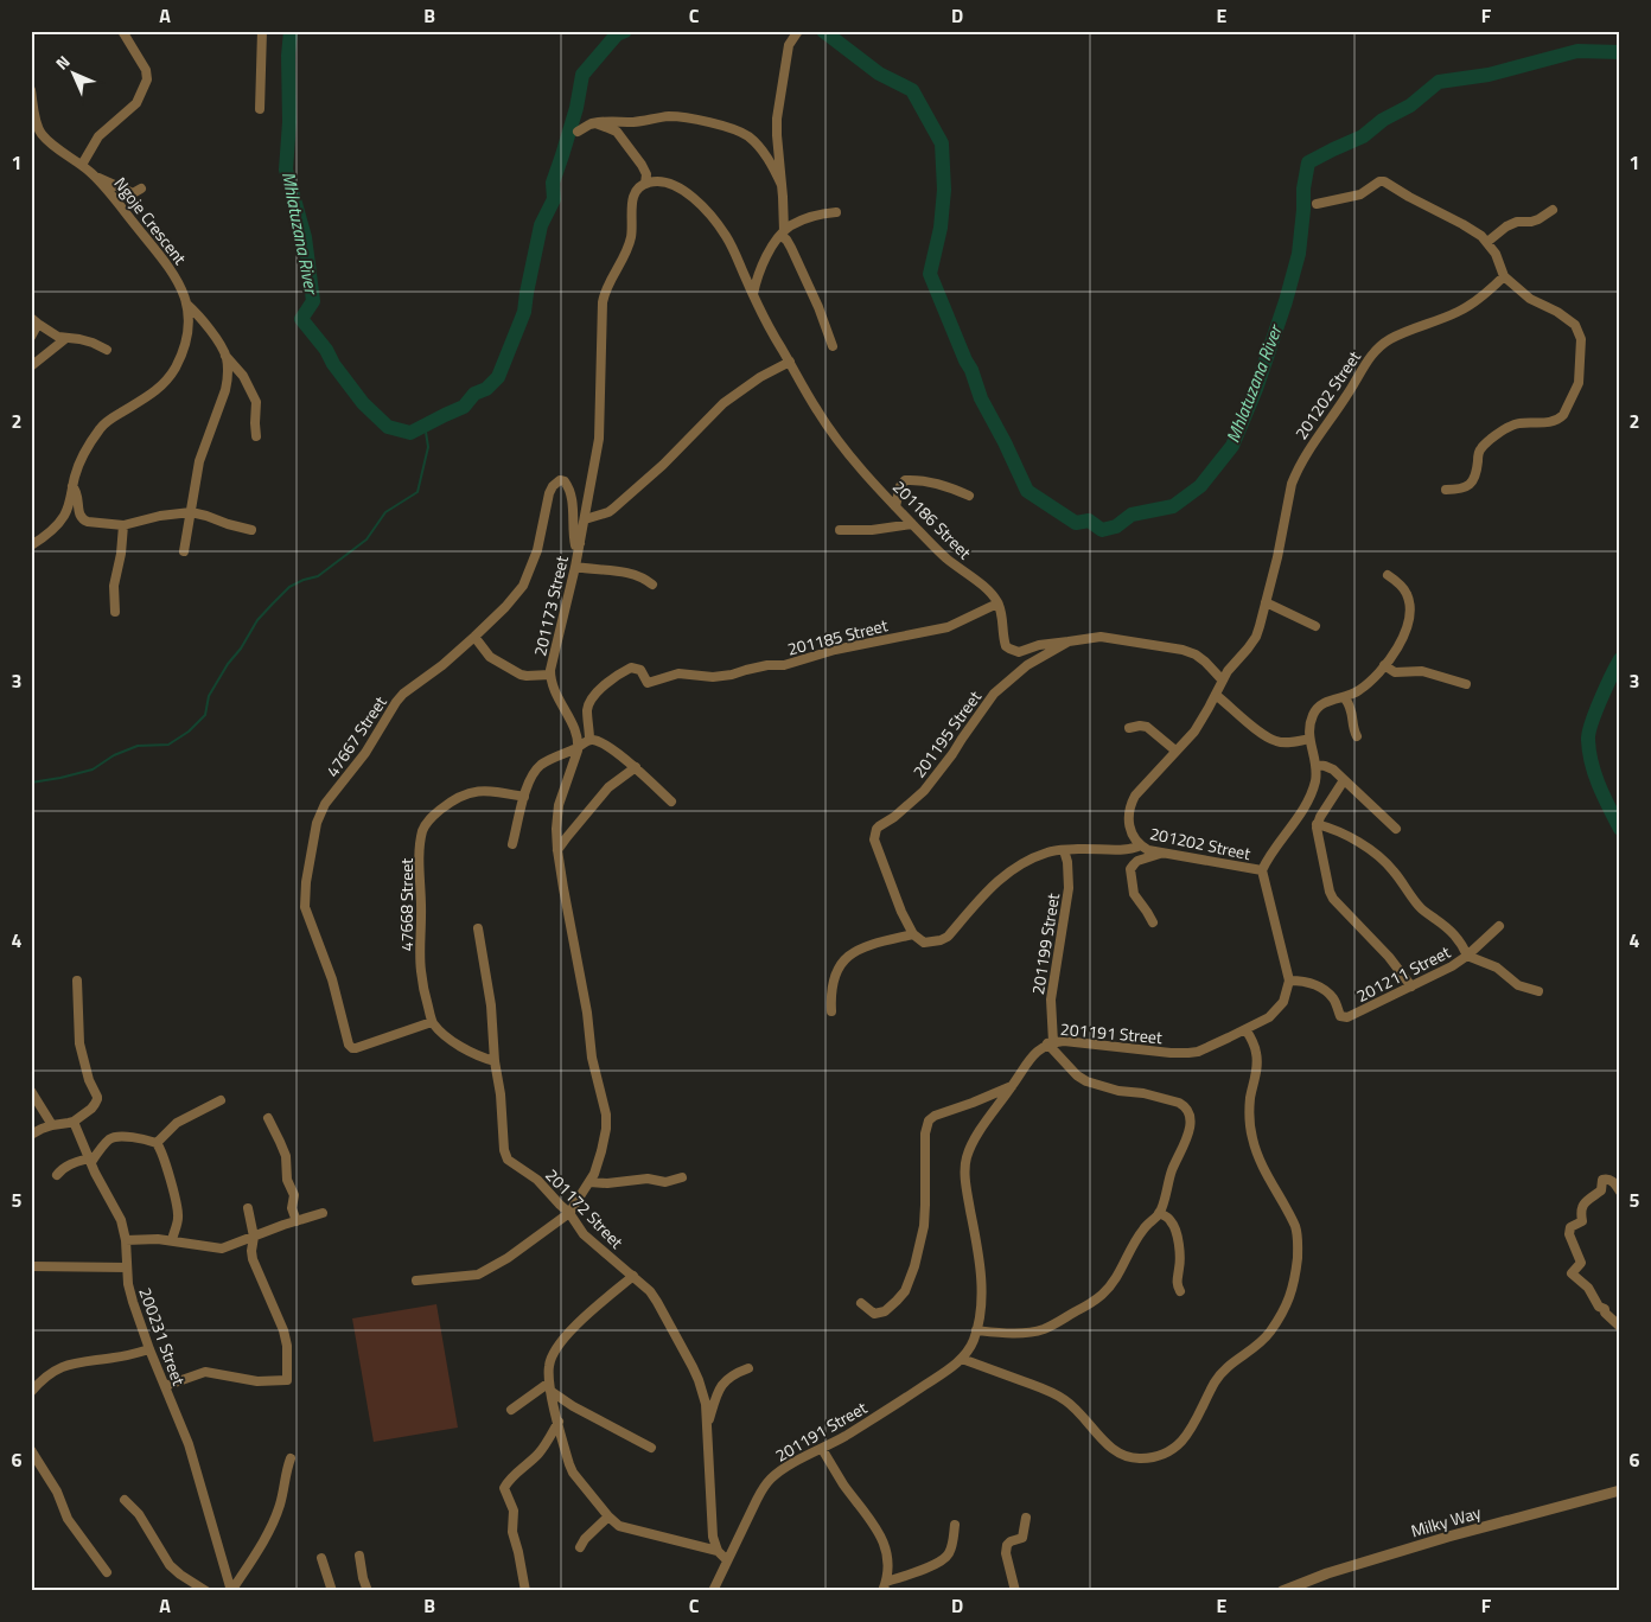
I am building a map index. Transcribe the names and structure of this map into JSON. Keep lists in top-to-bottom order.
{
  "streets": {
    "street": [
      "Ngoje Crescent",
      "201202 Street",
      "201186 Street",
      "201173 Street",
      "201185 Street",
      "201195 Street",
      "47667 Street",
      "47668 Street",
      "201199 Street",
      "201211 Street",
      "201191 Street",
      "201172 Street",
      "200231 Street",
      "Milky Way"
    ]
  },
  "crossings": [
    ["201202 Street", "201195 Street"],
    ["201186 Street", "201173 Street"],
    ["201186 Street", "201185 Street"],
    ["201173 Street", "47667 Street"],
    ["47667 Street", "47668 Street"],
    ["201199 Street", "201191 Street"],
    ["201211 Street", "201191 Street"]
  ],
  "water": ["Mhlatuzana River"],
  "north": "top left",
  "grid": {
    "columns": [
      "A",
      "B",
      "C",
      "D",
      "E",
      "F"
    ],
    "rows": [
      "1",
      "2",
      "3",
      "4",
      "5",
      "6"
    ]
  }
}
